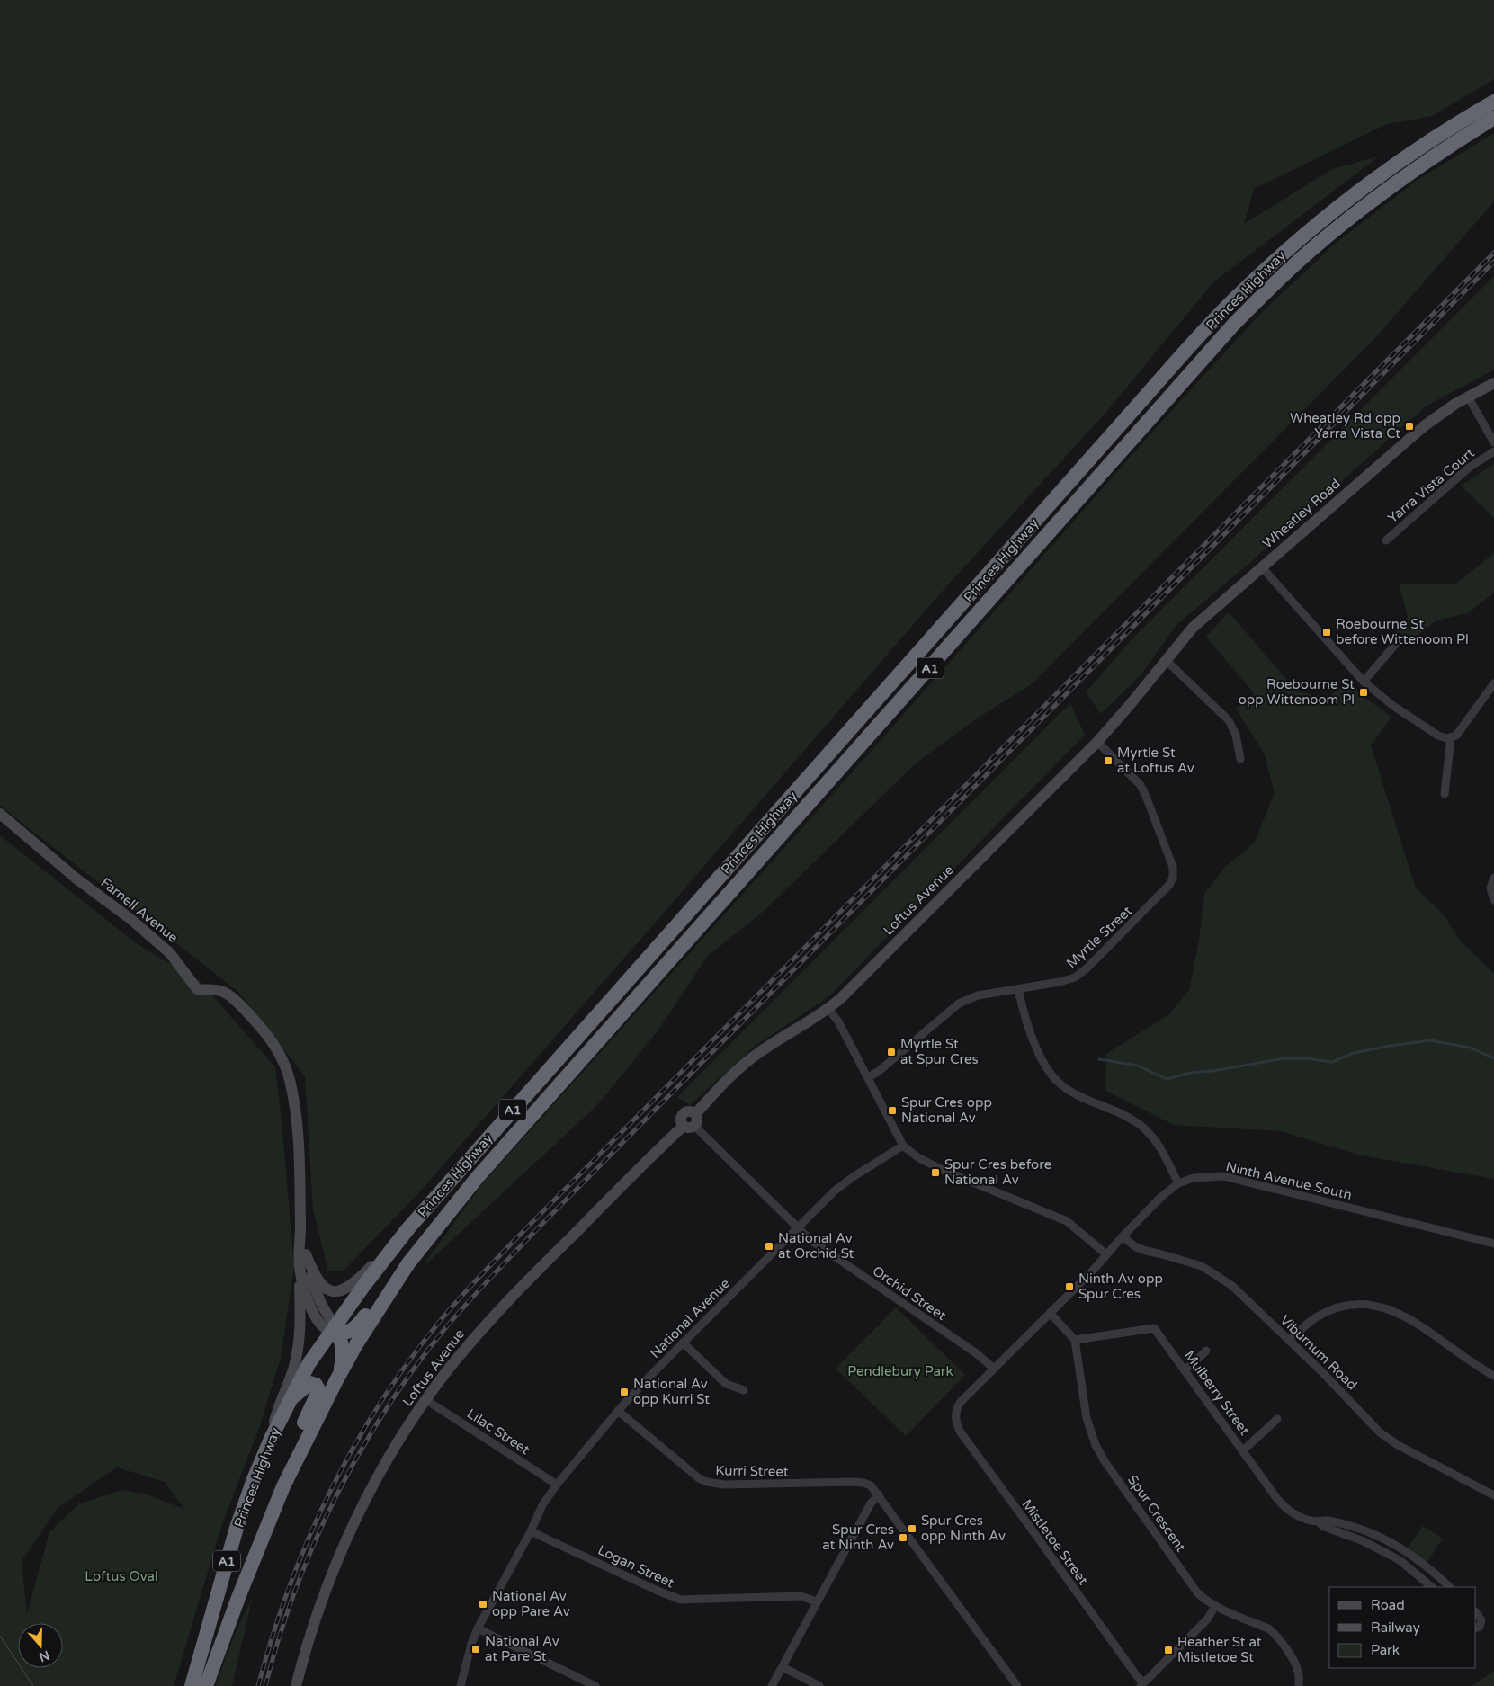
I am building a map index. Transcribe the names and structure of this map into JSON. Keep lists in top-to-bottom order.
{
  "streets": {
    "highway": ["Princes Highway", "A1"],
    "street": [
      "Yarra Vista Court",
      "Wheatley Road",
      "Loftus Avenue",
      "Farnell Avenue",
      "Myrtle Street",
      "Ninth Avenue South",
      "Orchid Street",
      "National Avenue",
      "Viburnum Road",
      "Mulberry Street",
      "Lilac Street",
      "Kurri Street",
      "Spur Crescent",
      "Mistletoe Street",
      "Logan Street"
    ]
  },
  "crossings": [
    ["Princes Highway", "Farnell Avenue"],
    ["Wheatley Road", "Loftus Avenue"],
    ["Loftus Avenue", "Myrtle Street"],
    ["Loftus Avenue", "Orchid Street"],
    ["Loftus Avenue", "Lilac Street"],
    ["Ninth Avenue South", "Orchid Street"],
    ["Ninth Avenue South", "Viburnum Road"],
    ["Ninth Avenue South", "Mistletoe Street"],
    ["Orchid Street", "National Avenue"],
    ["National Avenue", "Lilac Street"],
    ["National Avenue", "Kurri Street"],
    ["National Avenue", "Logan Street"],
    ["Mulberry Street", "Spur Crescent"]
  ],
  "parks": ["Pendlebury Park", "Loftus Oval"],
  "places": {
    "transit": [
      "Wheatley Rd opp Yarra Vista Ct",
      "Roebourne St before Wittenoom Pl",
      "Roebourne St opp Wittenoom Pl",
      "Myrtle St at Loftus Av",
      "Myrtle St at Spur Cres",
      "Spur Cres opp National Av",
      "Spur Cres before National Av",
      "National Av at Orchid St",
      "Ninth Av opp Spur Cres",
      "National Av opp Kurri St",
      "Spur Cres opp Ninth Av",
      "Spur Cres at Ninth Av",
      "National Av opp Pare Av",
      "National Av at Pare St",
      "Heather St at Mistletoe St"
    ]
  },
  "legend": ["Road", "Railway", "Park"],
  "north": "bottom"
}
